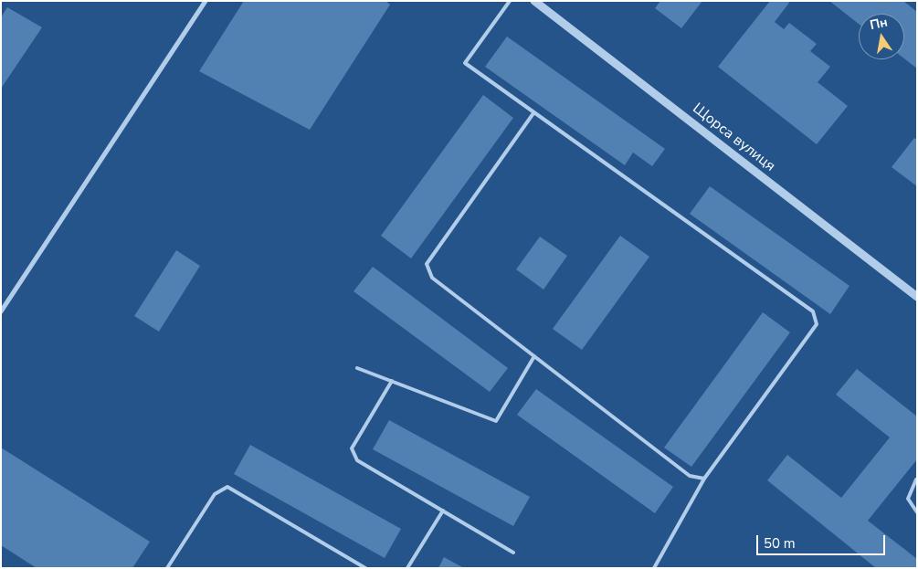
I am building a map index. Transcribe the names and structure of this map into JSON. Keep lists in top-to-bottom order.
{
  "streets": {
    "street": ["Щорса вулиця"]
  },
  "scale_bar": "50 m",
  "north": "top"
}
